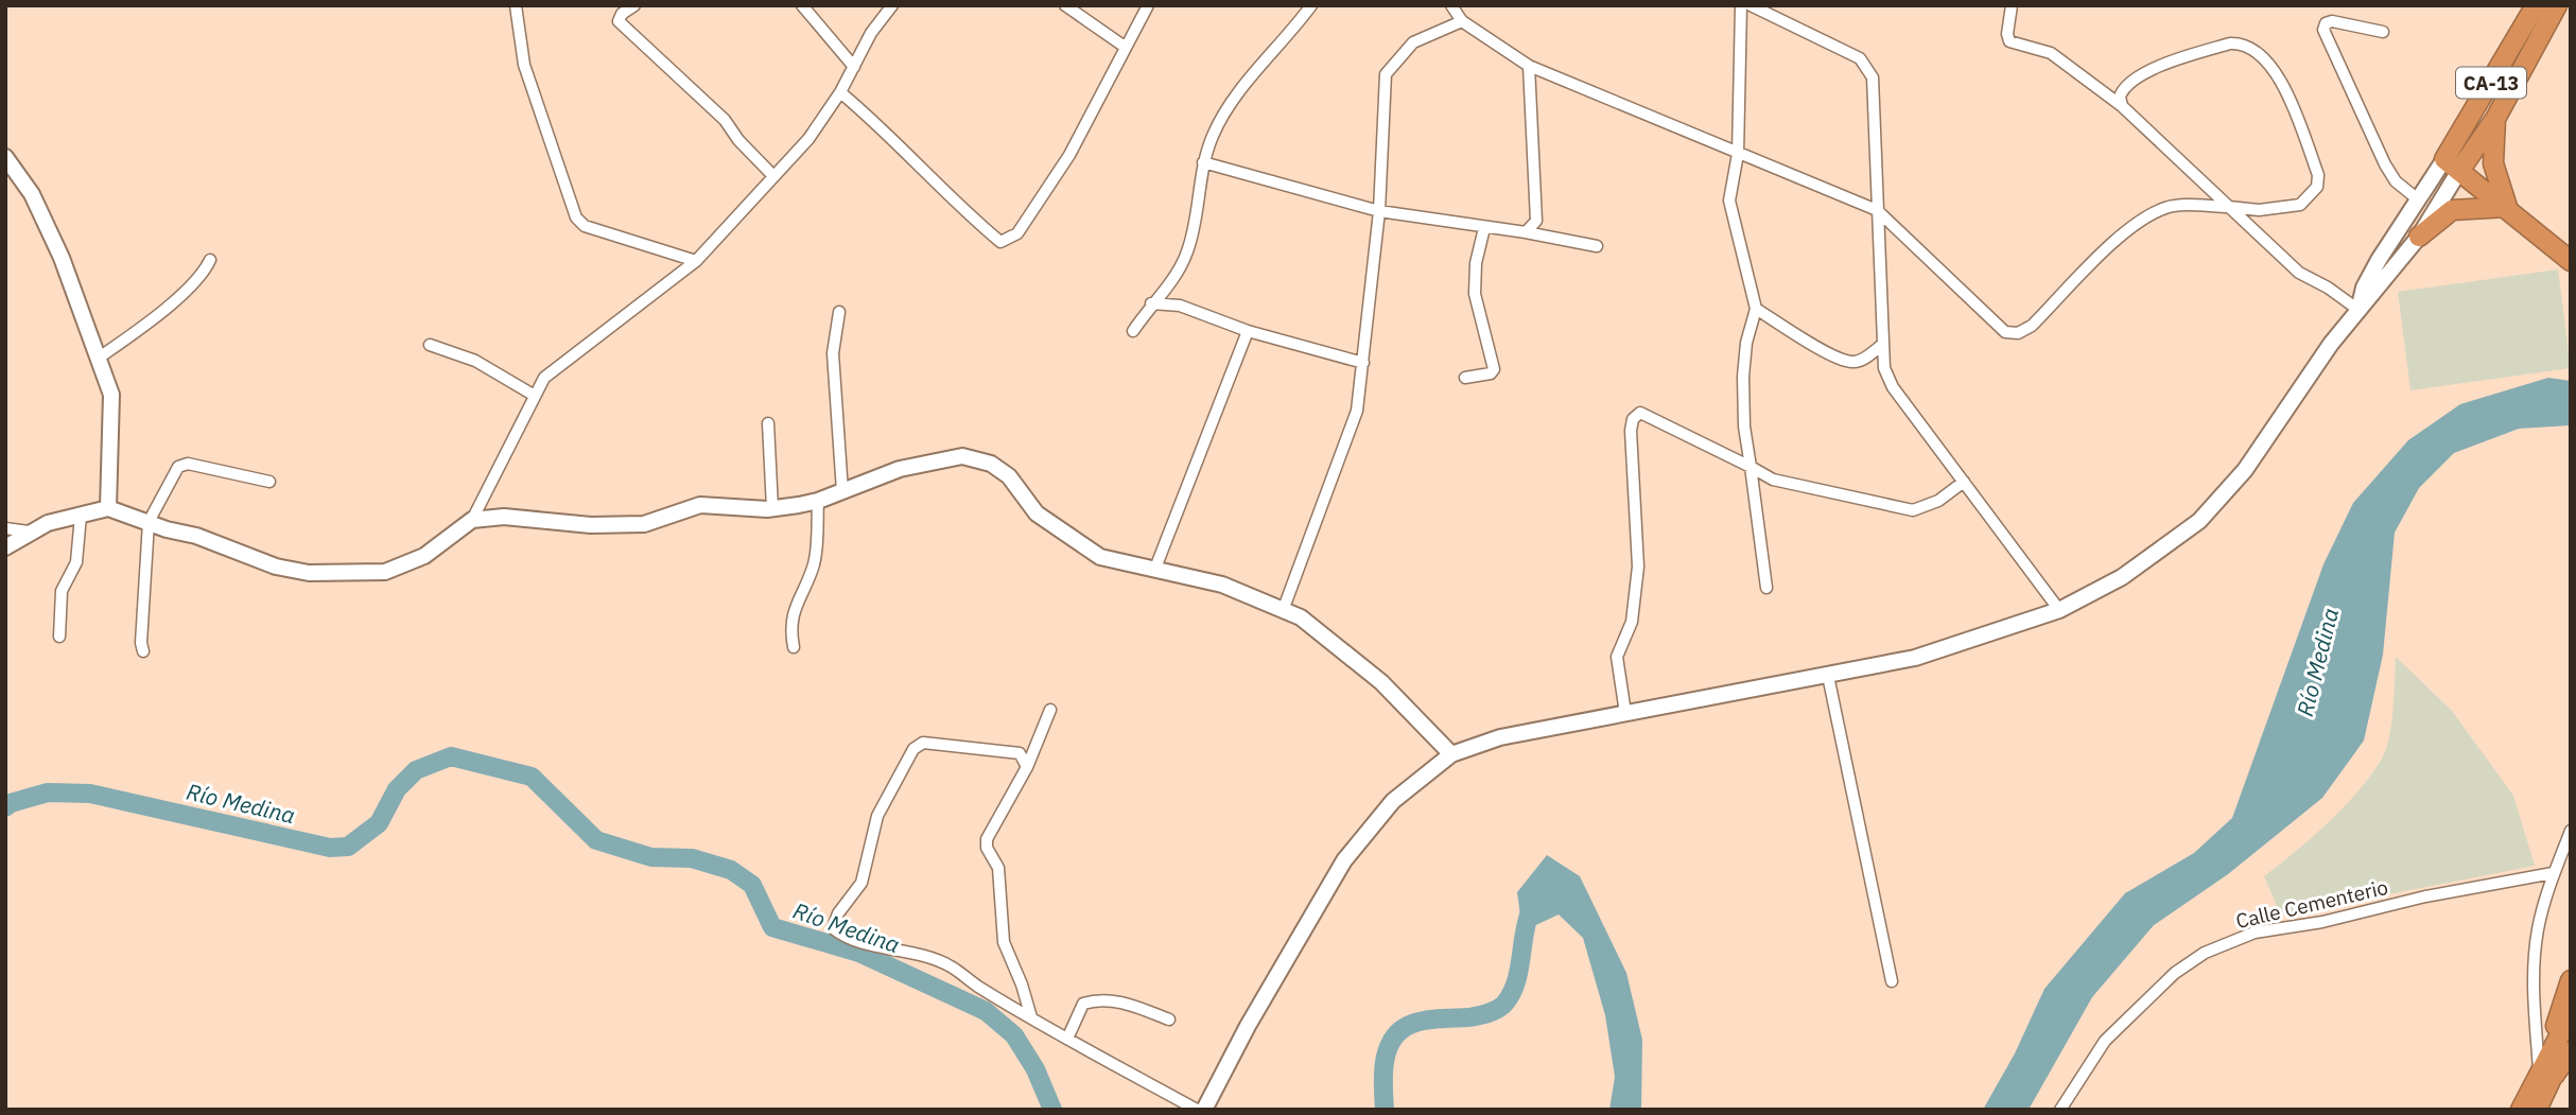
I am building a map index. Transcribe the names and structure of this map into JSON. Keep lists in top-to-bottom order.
{
  "streets": {
    "highway": ["CA-13"],
    "street": ["Calle Cementerio"]
  },
  "water": ["Río Medina"]
}
